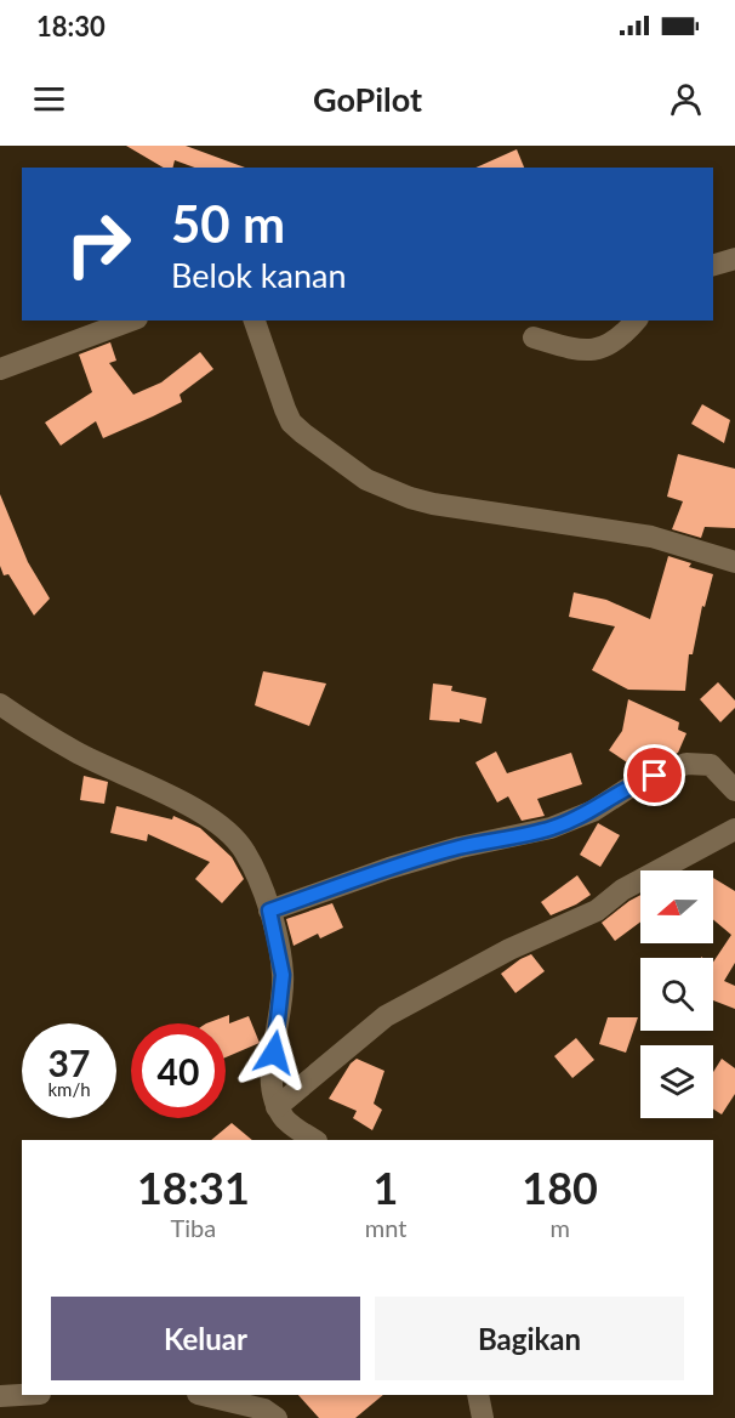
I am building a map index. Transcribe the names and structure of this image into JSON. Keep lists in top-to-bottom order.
{
  "north": "left",
  "page": {
    "status": "18:30",
    "header": "GoPilot",
    "turn": ["50 m", "Belok kanan"],
    "speed": "37 km/h",
    "limit": "40",
    "eta": [
      "18:31",
      "Tiba",
      "1",
      "mnt",
      "180",
      "m"
    ],
    "buttons": ["Keluar", "Bagikan"]
  }
}
